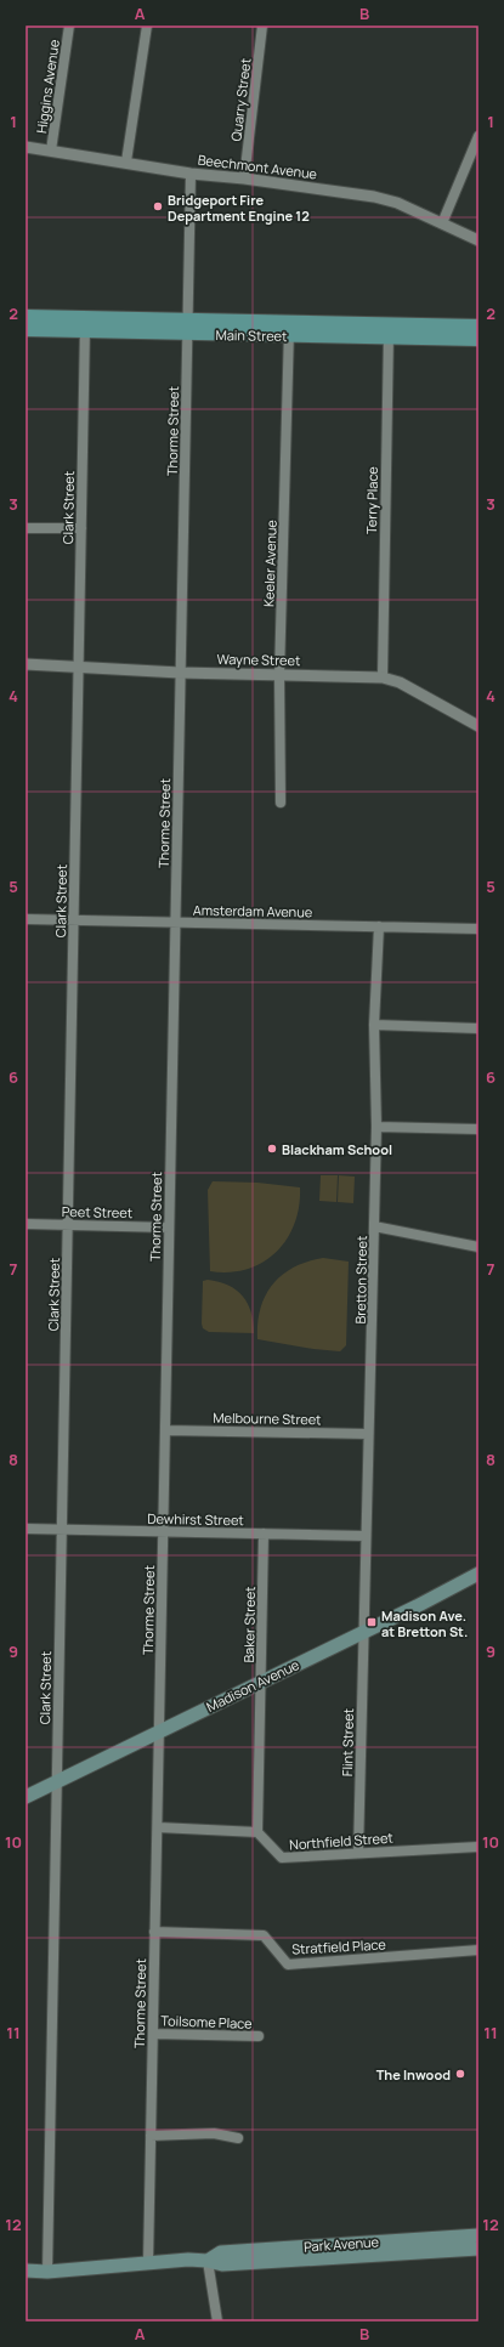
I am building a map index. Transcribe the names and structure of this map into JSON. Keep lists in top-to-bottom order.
{
  "streets": {
    "main road": ["Main Street", "Madison Avenue", "Park Avenue"],
    "street": [
      "Higgins Avenue",
      "Quarry Street",
      "Beechmont Avenue",
      "Thorme Street",
      "Terry Place",
      "Clark Street",
      "Keeler Avenue",
      "Wayne Street",
      "Amsterdam Avenue",
      "Peet Street",
      "Bretton Street",
      "Melbourne Street",
      "Dewhirst Street",
      "Baker Street",
      "Flint Street",
      "Northfield Street",
      "Stratfield Place",
      "Toilsome Place"
    ]
  },
  "crossings": [
    ["Higgins Avenue", "Beechmont Avenue"],
    ["Quarry Street", "Beechmont Avenue"],
    ["Beechmont Avenue", "Thorme Street"],
    ["Main Street", "Thorme Street"],
    ["Main Street", "Terry Place"],
    ["Main Street", "Clark Street"],
    ["Main Street", "Keeler Avenue"],
    ["Thorme Street", "Wayne Street"],
    ["Thorme Street", "Amsterdam Avenue"],
    ["Thorme Street", "Peet Street"],
    ["Thorme Street", "Melbourne Street"],
    ["Thorme Street", "Dewhirst Street"],
    ["Thorme Street", "Madison Avenue"],
    ["Thorme Street", "Stratfield Place"],
    ["Thorme Street", "Toilsome Place"],
    ["Thorme Street", "Park Avenue"],
    ["Terry Place", "Wayne Street"],
    ["Clark Street", "Wayne Street"],
    ["Clark Street", "Amsterdam Avenue"],
    ["Clark Street", "Peet Street"],
    ["Clark Street", "Dewhirst Street"],
    ["Clark Street", "Madison Avenue"],
    ["Clark Street", "Park Avenue"],
    ["Keeler Avenue", "Wayne Street"],
    ["Amsterdam Avenue", "Bretton Street"],
    ["Bretton Street", "Melbourne Street"],
    ["Bretton Street", "Dewhirst Street"],
    ["Bretton Street", "Madison Avenue"],
    ["Bretton Street", "Flint Street"],
    ["Dewhirst Street", "Baker Street"],
    ["Baker Street", "Madison Avenue"],
    ["Baker Street", "Northfield Street"],
    ["Madison Avenue", "Flint Street"],
    ["Flint Street", "Northfield Street"]
  ],
  "places": {
    "other": ["Bridgeport Fire Department Engine 12", "Blackham School", "The Inwood"],
    "transit": ["Madison Ave. at Bretton St."]
  },
  "grid": {
    "columns": ["A", "B"],
    "rows": [
      "1",
      "2",
      "3",
      "4",
      "5",
      "6",
      "7",
      "8",
      "9",
      "10",
      "11",
      "12"
    ]
  }
}
